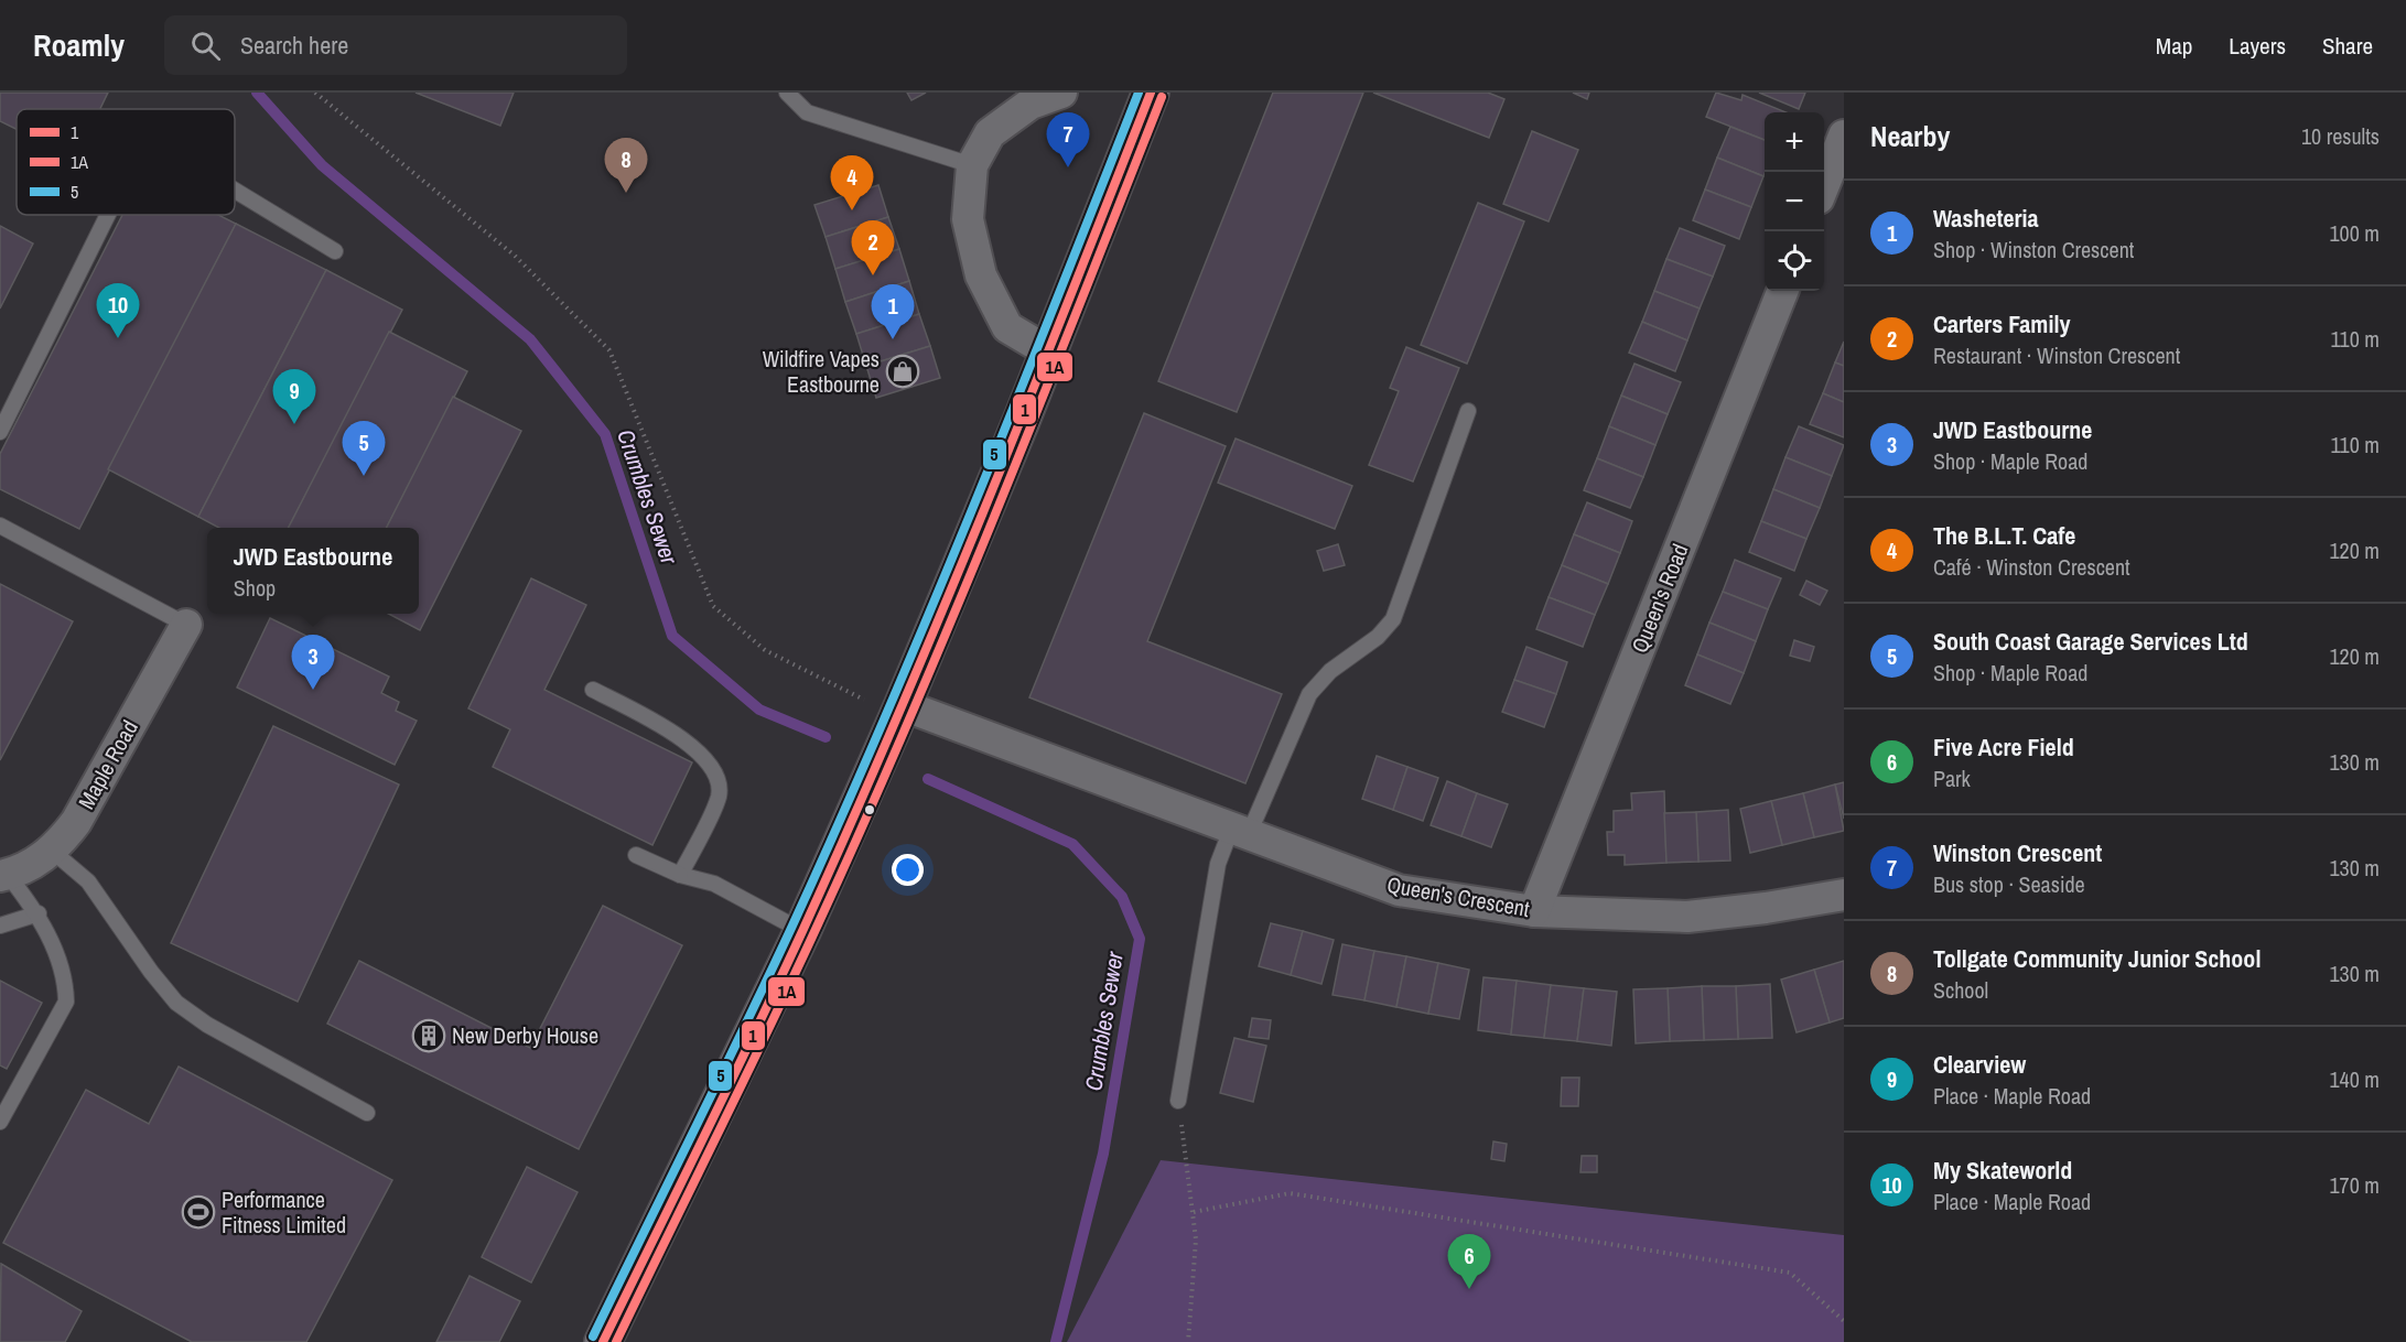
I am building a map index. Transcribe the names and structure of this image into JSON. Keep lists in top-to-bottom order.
{
  "streets": {
    "street": ["Queen's Road", "Maple Road", "Queen's Crescent"]
  },
  "crossings": [
    ["Queen's Road", "Queen's Crescent"]
  ],
  "water": ["Crumbles Sewer"],
  "places": {
    "shop": ["Wildfire Vapes Eastbourne"],
    "building": ["New Derby House"],
    "sports": ["Performance Fitness Limited"]
  },
  "lines": ["transit line 1", "transit line 5", "transit line 1A"],
  "legend": ["1", "1A", "5"],
  "page": {
    "header": "Roamly",
    "search": "Search here",
    "nav": ["Map", "Layers", "Share"],
    "heading": ["Nearby", "10 results"],
    "map_buttons": ["+", "−"],
    "pins": [
      "7",
      "8",
      "4",
      "2",
      "10",
      "1",
      "9",
      "5",
      "3",
      "6"
    ],
    "list": [
      {
        "mark": "1",
        "name": "Washeteria",
        "note": "Shop · Winston Crescent",
        "value": "100 m"
      },
      {
        "mark": "2",
        "name": "Carters Family",
        "note": "Restaurant · Winston Crescent",
        "value": "110 m"
      },
      {
        "mark": "3",
        "name": "JWD Eastbourne",
        "note": "Shop · Maple Road",
        "value": "110 m"
      },
      {
        "mark": "4",
        "name": "The B.L.T. Cafe",
        "note": "Café · Winston Crescent",
        "value": "120 m"
      },
      {
        "mark": "5",
        "name": "South Coast Garage Services Ltd",
        "note": "Shop · Maple Road",
        "value": "120 m"
      },
      {
        "mark": "6",
        "name": "Five Acre Field",
        "note": "Park",
        "value": "130 m"
      },
      {
        "mark": "7",
        "name": "Winston Crescent",
        "note": "Bus stop · Seaside",
        "value": "130 m"
      },
      {
        "mark": "8",
        "name": "Tollgate Community Junior School",
        "note": "School",
        "value": "130 m"
      },
      {
        "mark": "9",
        "name": "Clearview",
        "note": "Place · Maple Road",
        "value": "140 m"
      },
      {
        "mark": "10",
        "name": "My Skateworld",
        "note": "Place · Maple Road",
        "value": "170 m"
      }
    ],
    "popup": ["JWD Eastbourne", "Shop"]
  }
}
